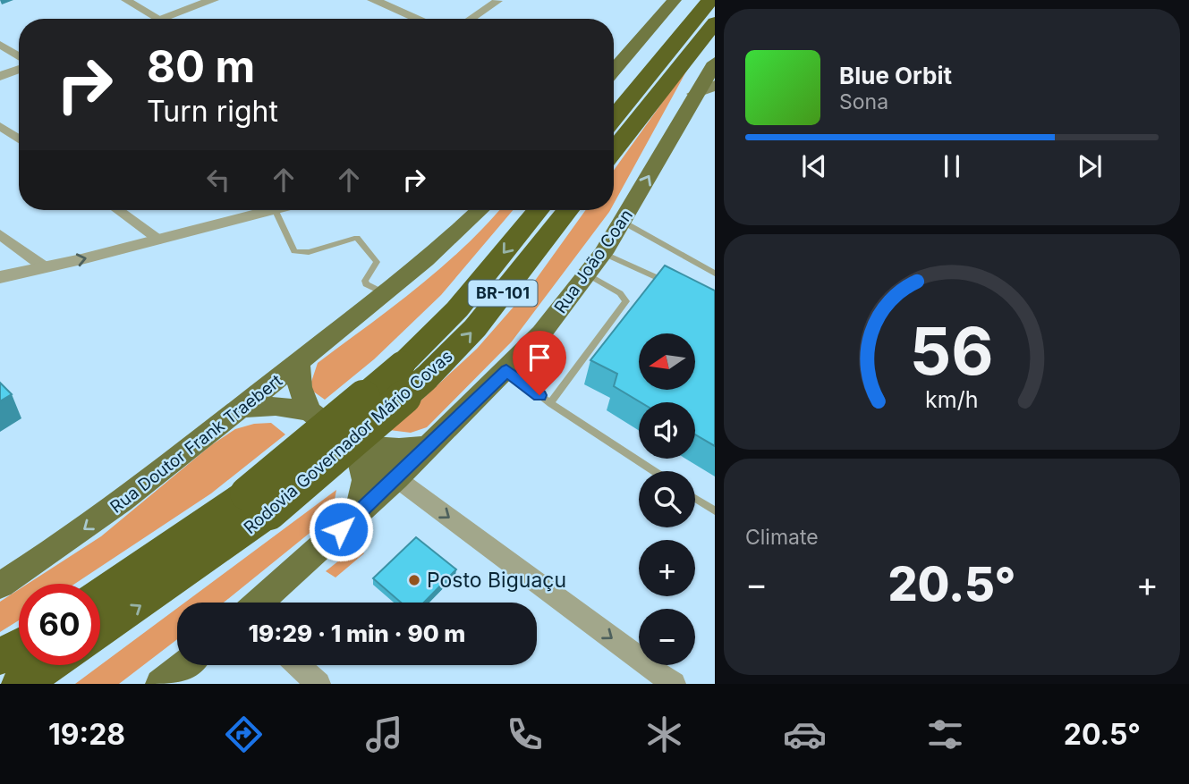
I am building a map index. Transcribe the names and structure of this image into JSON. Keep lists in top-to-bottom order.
{
  "streets": {
    "highway": ["BR-101", "Rodovia Governador Mário Covas"],
    "main road": ["Rua João Coan", "Rua Doutor Frank Traebert"]
  },
  "one_way": ["Rua Doutor Frank Traebert"],
  "places": ["Posto Biguaçu"],
  "north": "left",
  "page": {
    "turn": ["80 m", "Turn right"],
    "song": ["Blue Orbit", "Sona"],
    "map_buttons": ["+", "−"],
    "tile": "Climate",
    "heat": ["−", "20.5°", "+"],
    "limit": "60",
    "trip": "19:29 · 1 min · 90 m",
    "tabs": ["19:28", "20.5°"],
    "gauge": ["56", "km/h"]
  }
}
